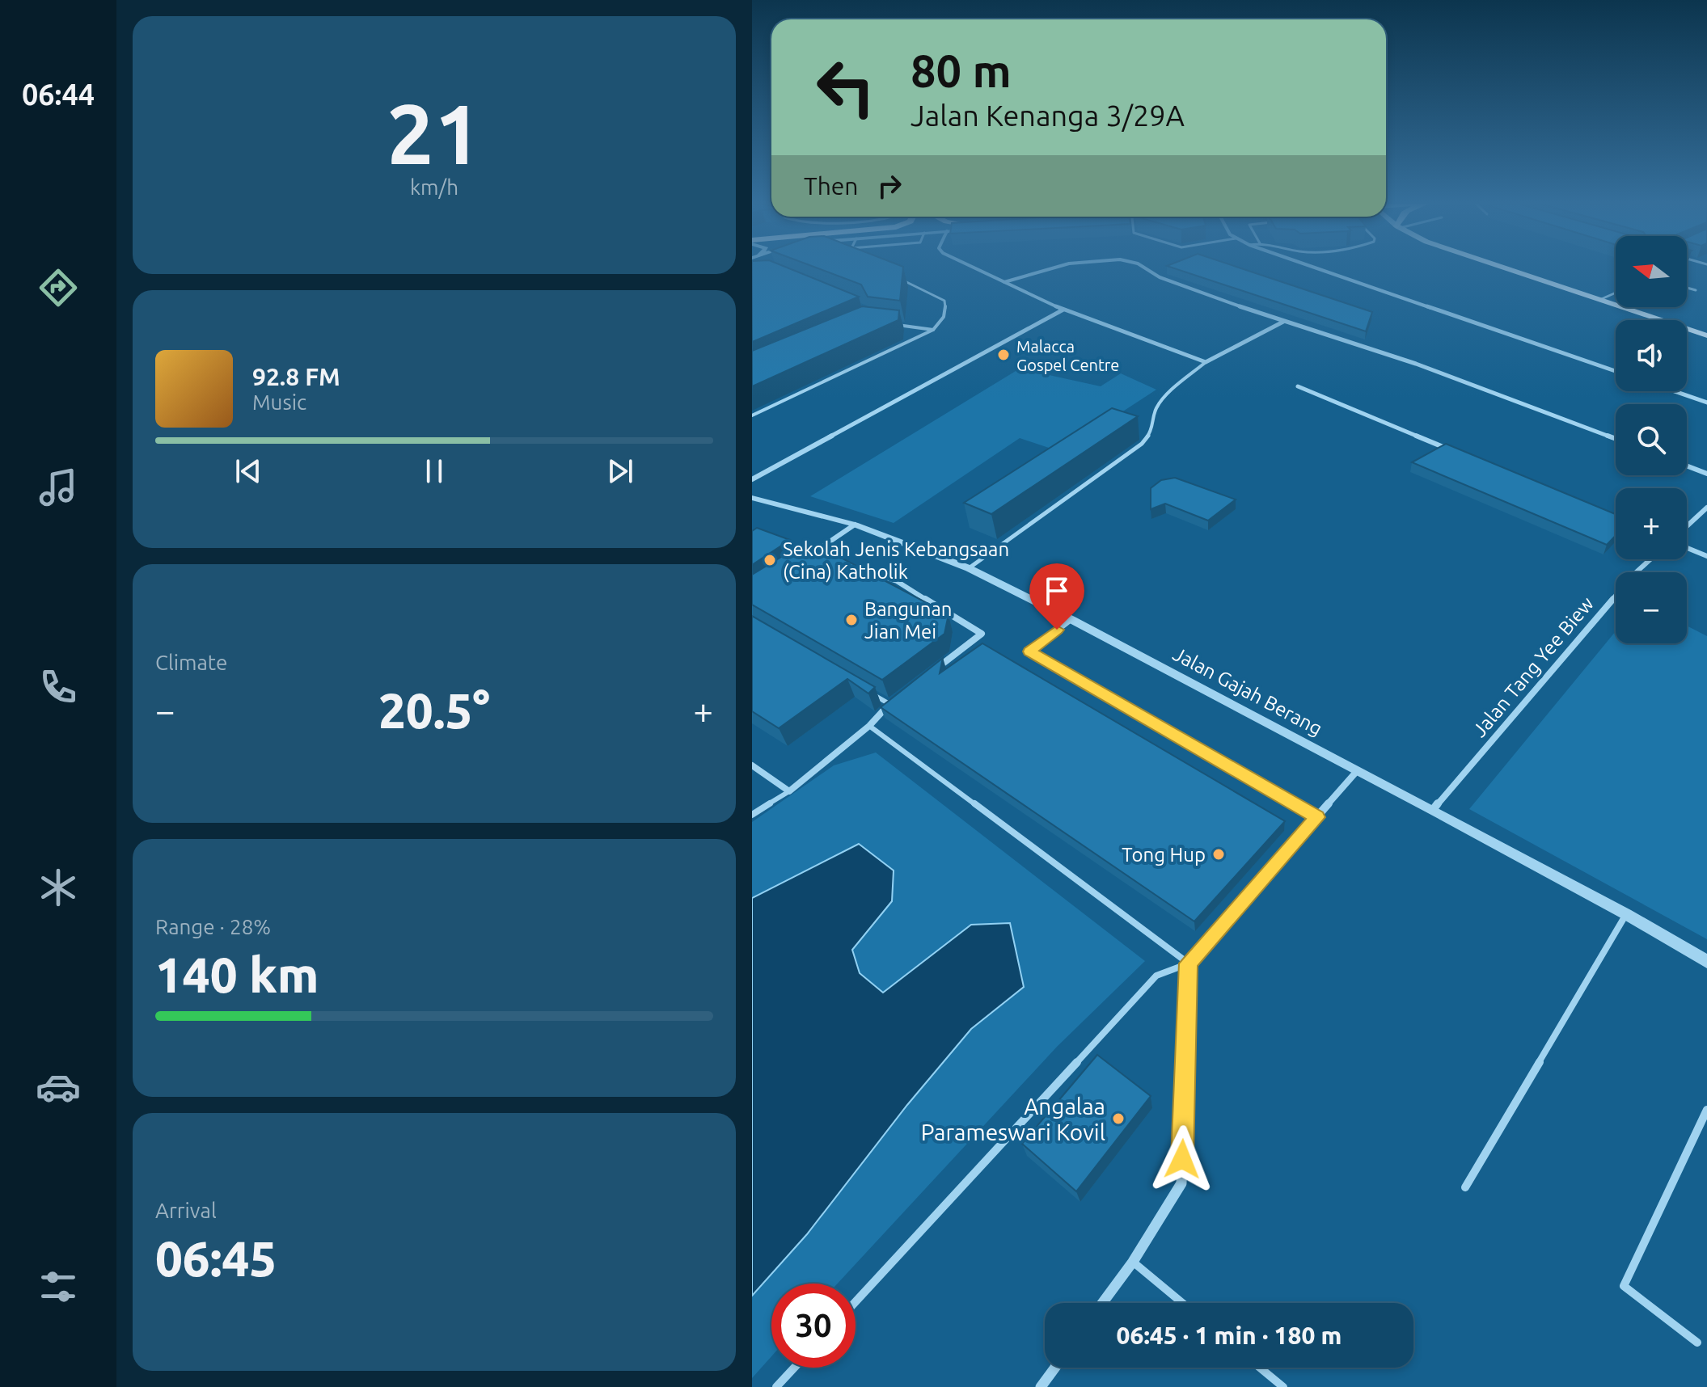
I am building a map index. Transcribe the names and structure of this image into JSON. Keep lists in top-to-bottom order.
{
  "streets": {
    "street": ["Jalan Tang Yee Biew", "Jalan Gajah Berang"]
  },
  "crossings": [
    ["Jalan Tang Yee Biew", "Jalan Gajah Berang"]
  ],
  "places": [
    "Malacca Gospel Centre",
    "Sekolah Jenis Kebangsaan (Cina) Katholik",
    "Bangunan Jian Mei",
    "Tong Hup",
    "Angalaa Parameswari Kovil"
  ],
  "north": "left",
  "page": {
    "tabs": "06:44",
    "tile": [
      ["21", "km/h"],
      "Climate",
      ["Range · 28%", "140 km"],
      ["Arrival", "06:45"]
    ],
    "turn": ["80 m", "Jalan Kenanga 3/29A"],
    "then": "Then",
    "map_buttons": ["+", "−"],
    "song": ["92.8 FM", "Music"],
    "heat": ["−", "20.5°", "+"],
    "limit": "30",
    "trip": "06:45 · 1 min · 180 m"
  }
}
